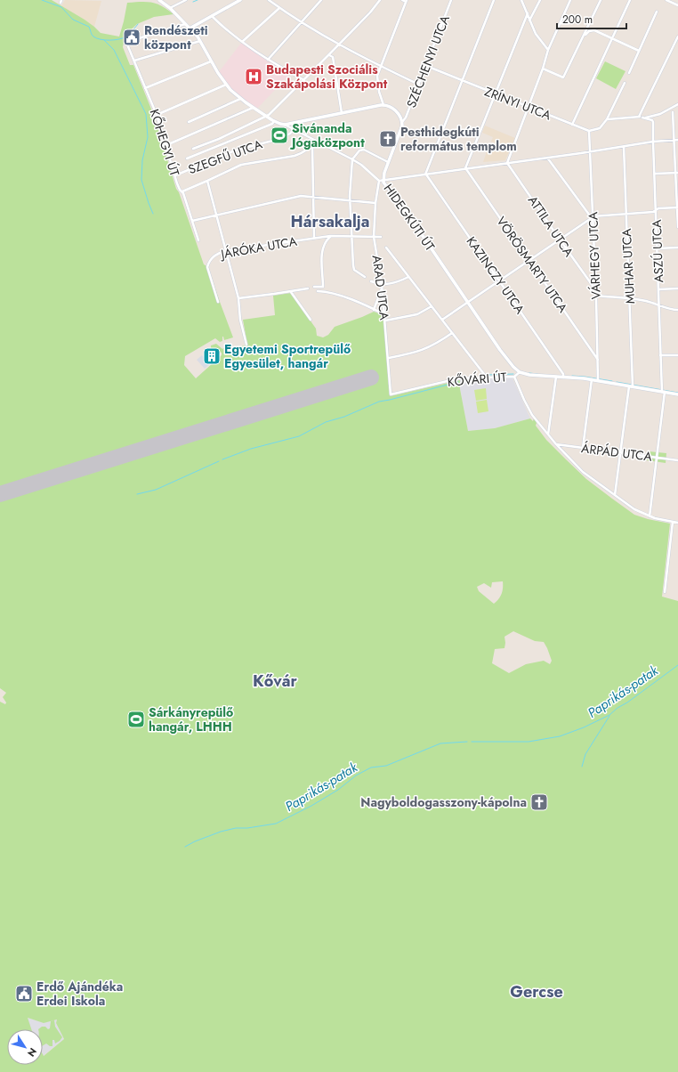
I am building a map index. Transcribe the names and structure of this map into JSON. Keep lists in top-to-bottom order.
{
  "streets": {
    "main road": ["HIDEGKÚTI ÚT"],
    "street": [
      "SZÉCHENYI UTCA",
      "ZRÍNYI UTCA",
      "KŐHEGYI ÚT",
      "SZEGFŰ UTCA",
      "ATTILA UTCA",
      "JÁRÓKA UTCA",
      "ASZÚ UTCA",
      "VÁRHEGY UTCA",
      "VÖRÖSMARTY UTCA",
      "MUHAR UTCA",
      "KAZINCZY UTCA",
      "ARAD UTCA",
      "KŐVÁRI ÚT",
      "ÁRPÁD UTCA"
    ]
  },
  "crossings": [
    ["SZÉCHENYI UTCA", "ZRÍNYI UTCA"],
    ["SZÉCHENYI UTCA", "HIDEGKÚTI ÚT"],
    ["ZRÍNYI UTCA", "VÁRHEGY UTCA"],
    ["KŐHEGYI ÚT", "SZEGFŰ UTCA"],
    ["HIDEGKÚTI ÚT", "ARAD UTCA"],
    ["HIDEGKÚTI ÚT", "KŐVÁRI ÚT"],
    ["ATTILA UTCA", "VÁRHEGY UTCA"],
    ["JÁRÓKA UTCA", "ARAD UTCA"],
    ["ASZÚ UTCA", "ÁRPÁD UTCA"],
    ["VÁRHEGY UTCA", "VÖRÖSMARTY UTCA"],
    ["MUHAR UTCA", "ÁRPÁD UTCA"],
    ["ARAD UTCA", "KŐVÁRI ÚT"]
  ],
  "districts": ["Hársakalja", "Kővár", "Gercse"],
  "water": ["Paprikás-patak"],
  "places": {
    "public building": ["Rendészeti központ", "Erdő Ajándéka Erdei Iskola"],
    "hospital": ["Budapesti Szociális Szakápolási Központ"],
    "sports": ["Sivánanda Jógaközpont", "Sárkányrepülő hangár, LHHH"],
    "church": ["Pesthidegkúti református templom", "Nagyboldogasszony-kápolna"],
    "building": ["Egyetemi Sportrepülő Egyesület, hangár"]
  },
  "scale_bar": "200 m",
  "north": "bottom right"
}
